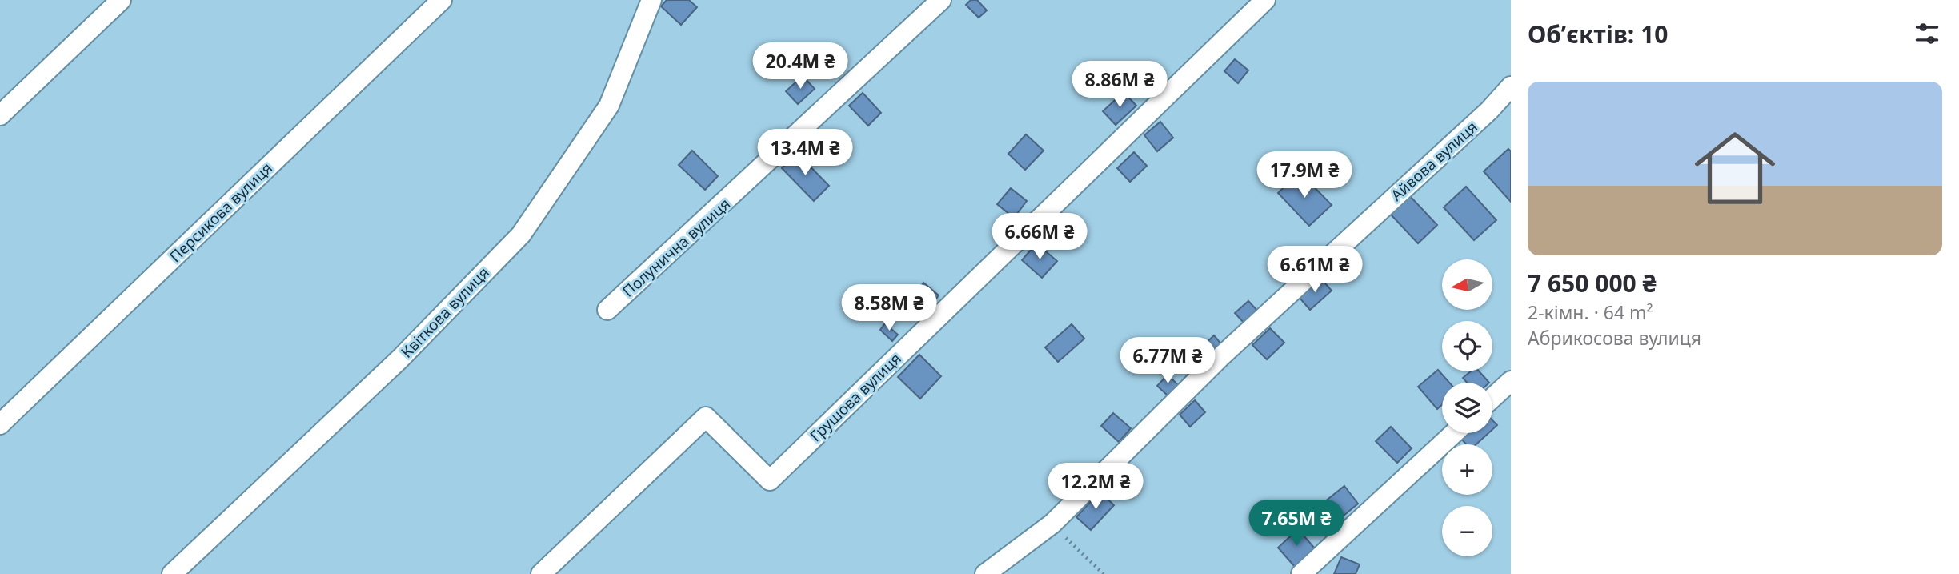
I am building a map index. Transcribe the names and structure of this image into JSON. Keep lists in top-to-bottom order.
{
  "streets": {
    "street": [
      "Айвова вулиця",
      "Персикова вулиця",
      "Полунична вулиця",
      "Квіткова вулиця",
      "Грушова вулиця"
    ]
  },
  "north": "left",
  "page": {
    "heading": "Об’єктів: 10",
    "price": [
      "20.4M ₴",
      "8.86M ₴",
      "13.4M ₴",
      "17.9M ₴",
      "6.66M ₴",
      "6.61M ₴",
      "8.58M ₴",
      "6.77M ₴",
      "12.2M ₴",
      "7.65M ₴"
    ],
    "list": [
      {
        "name": "7 650 000 ₴",
        "note": "2-кімн. · 64 m² · Абрикосова вулиця"
      }
    ],
    "map_buttons": ["+", "−"]
  }
}
